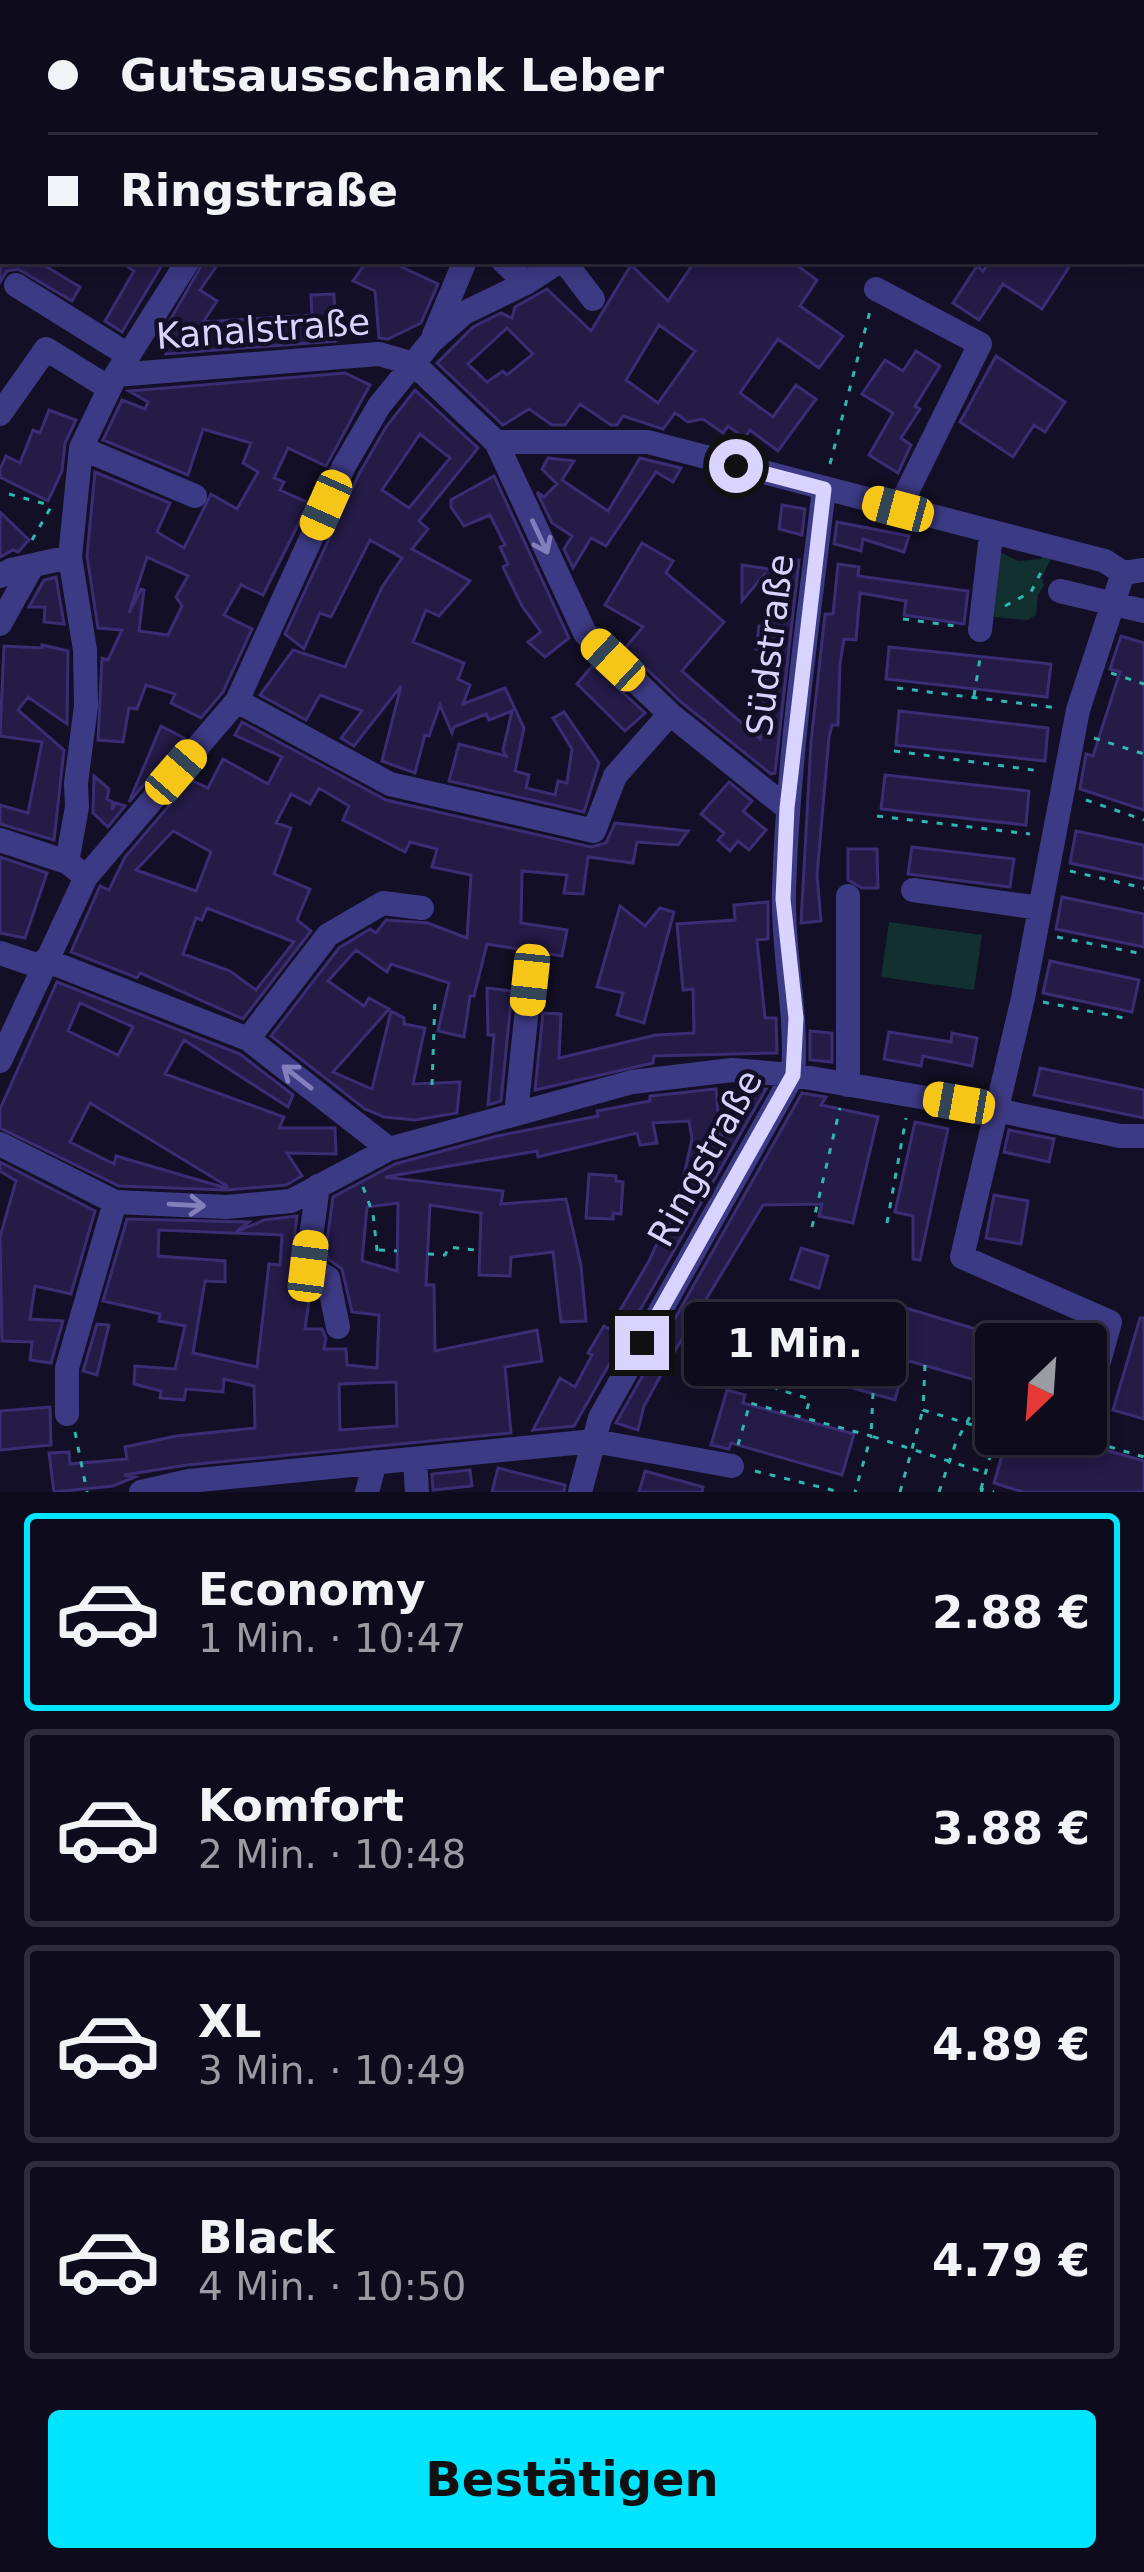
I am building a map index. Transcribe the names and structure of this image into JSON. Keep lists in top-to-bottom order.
{
  "streets": {
    "street": ["Kanalstraße", "Südstraße", "Ringstraße"]
  },
  "crossings": [
    ["Südstraße", "Ringstraße"]
  ],
  "north": "bottom left",
  "page": {
    "banner": ["Gutsausschank Leber", "Ringstraße"],
    "bubble": "1 Min.",
    "list": [
      {
        "name": "Economy",
        "note": "1 Min. · 10:47",
        "value": "2.88 €"
      },
      {
        "name": "Komfort",
        "note": "2 Min. · 10:48",
        "value": "3.88 €"
      },
      {
        "name": "XL",
        "note": "3 Min. · 10:49",
        "value": "4.89 €"
      },
      {
        "name": "Black",
        "note": "4 Min. · 10:50",
        "value": "4.79 €"
      }
    ],
    "buttons": "Bestätigen"
  }
}
